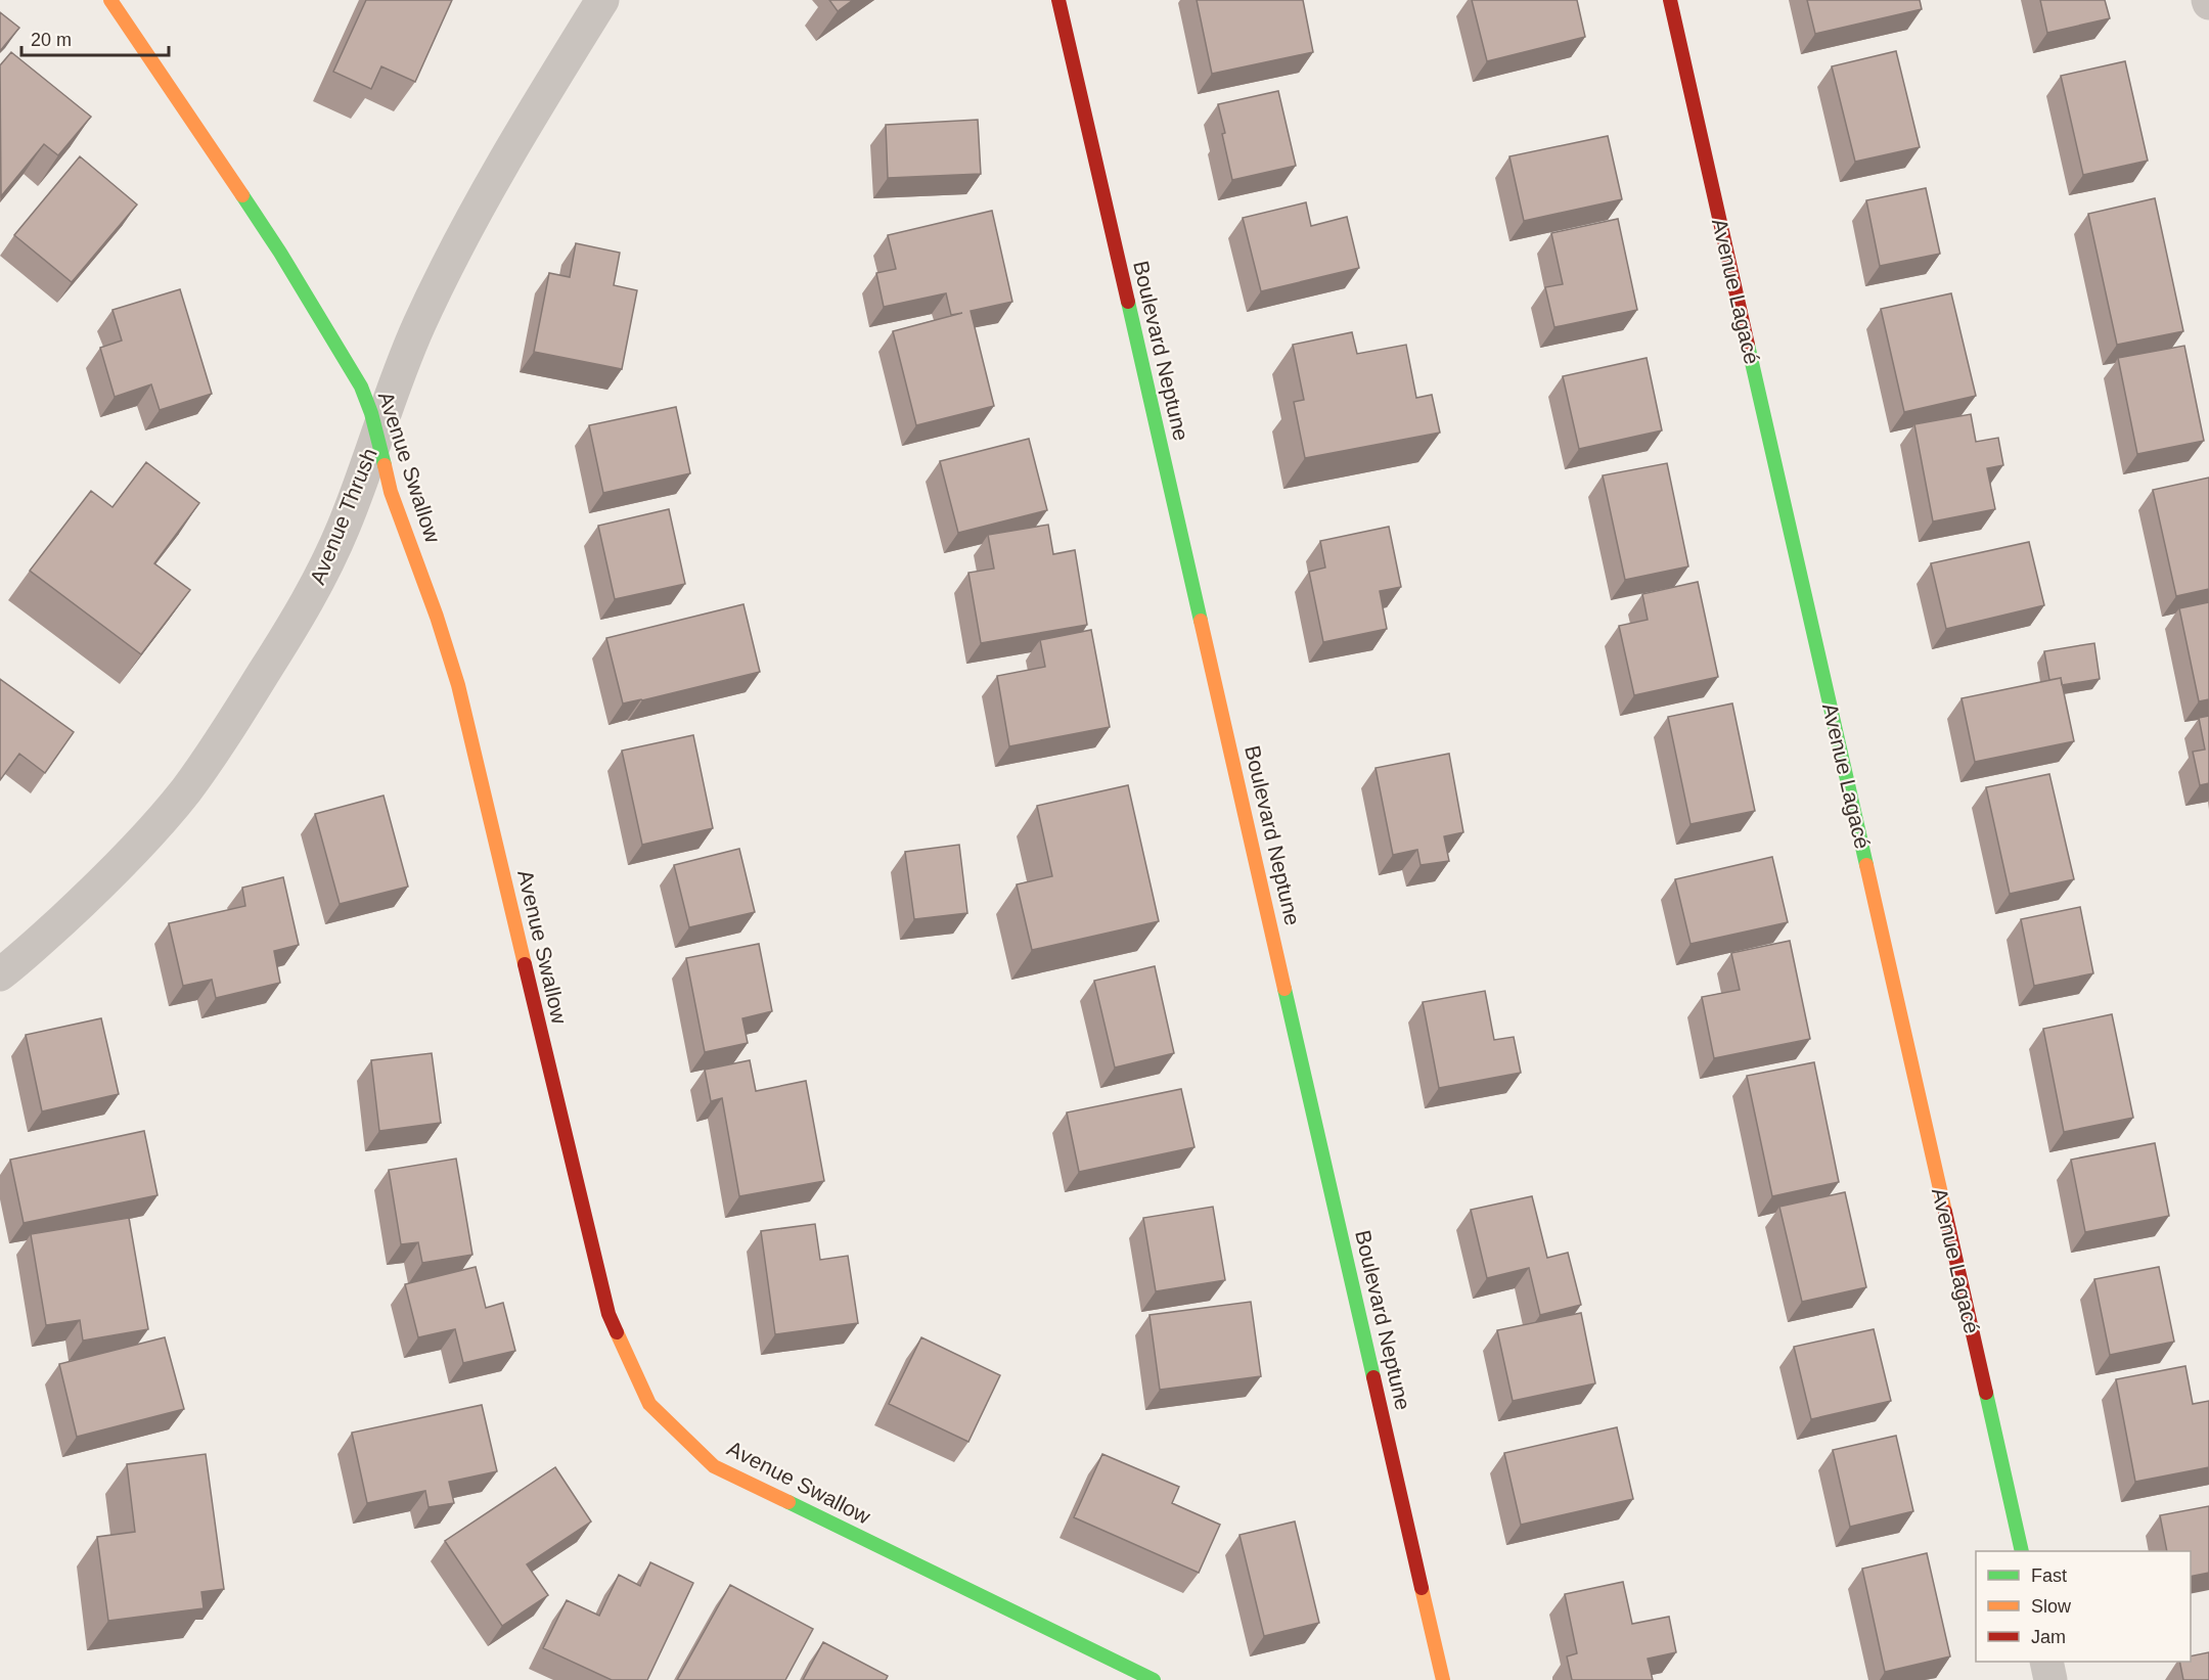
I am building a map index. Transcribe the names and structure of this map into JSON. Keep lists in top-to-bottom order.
{
  "streets": {
    "street": [
      "Avenue Lagacé",
      "Boulevard Neptune",
      "Avenue Swallow",
      "Avenue Thrush"
    ]
  },
  "crossings": [
    ["Avenue Swallow", "Avenue Thrush"]
  ],
  "legend": ["Fast", "Slow", "Jam"],
  "scale_bar": "20 m"
}
